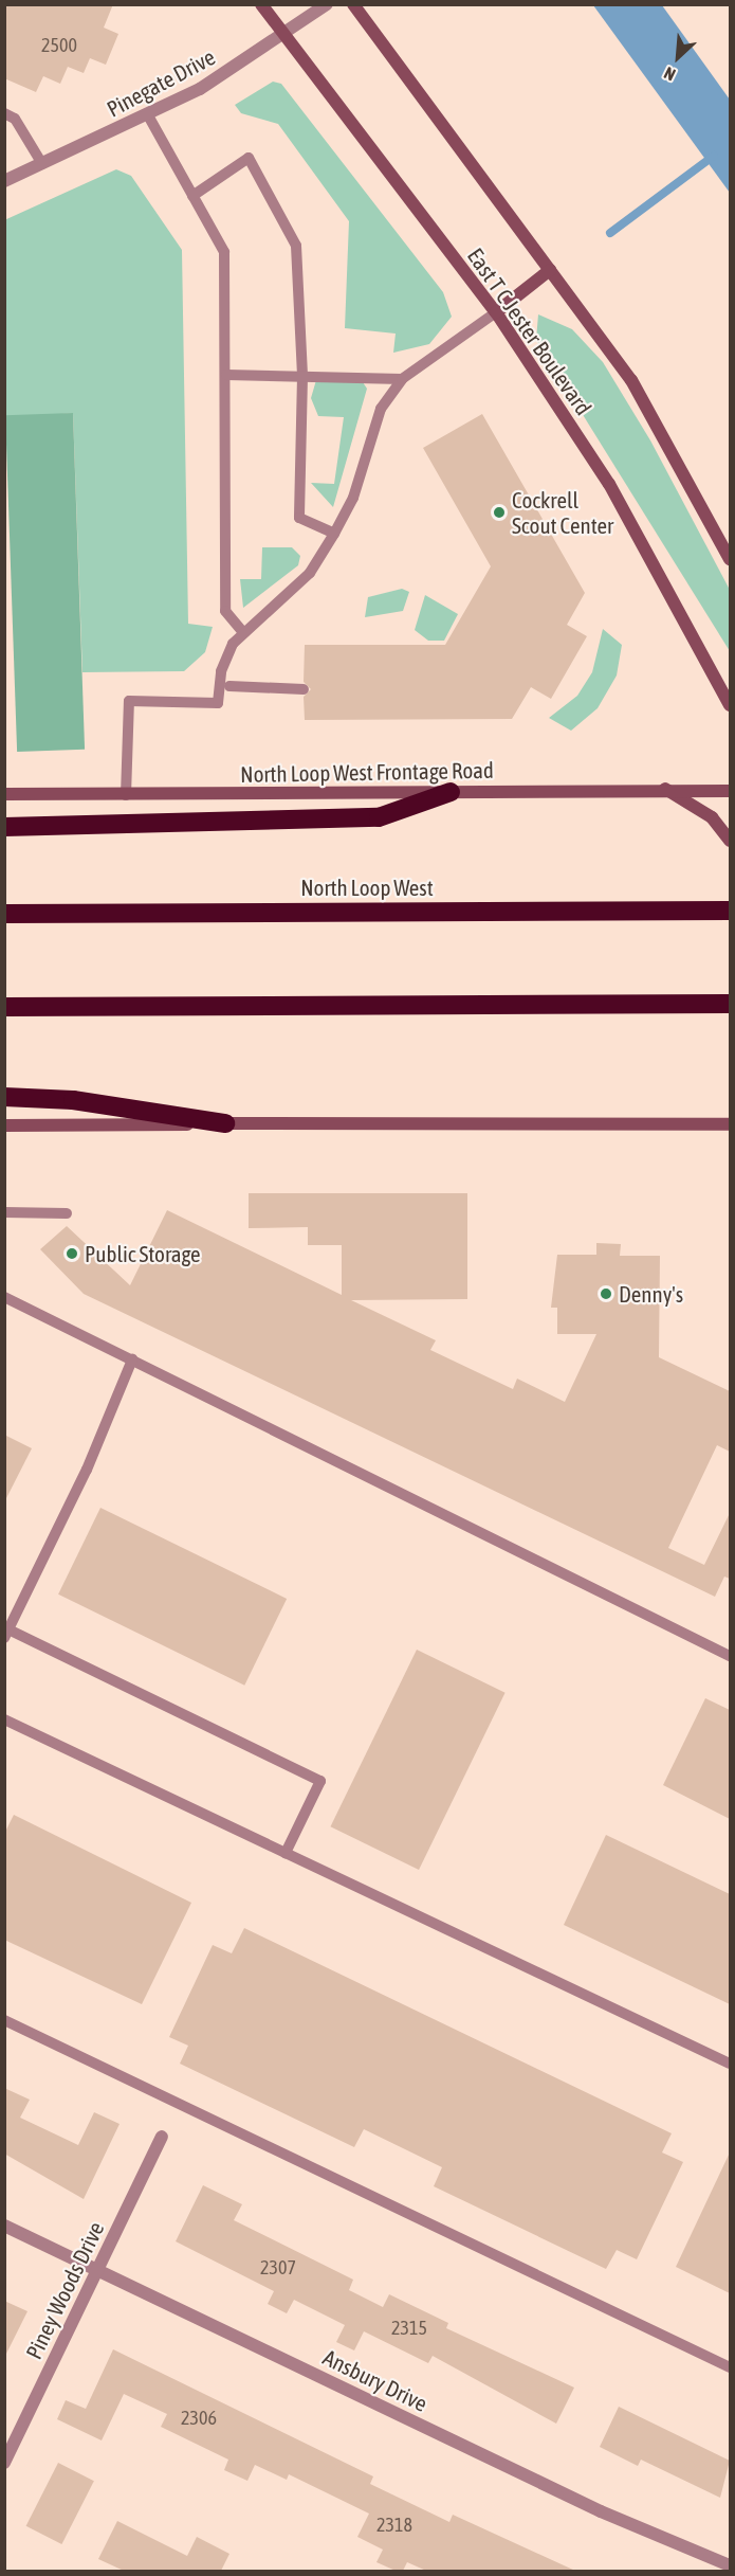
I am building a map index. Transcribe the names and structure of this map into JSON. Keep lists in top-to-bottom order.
{
  "streets": {
    "highway": ["North Loop West"],
    "street": [
      "Pinegate Drive",
      "East T C Jester Boulevard",
      "North Loop West Frontage Road",
      "Piney Woods Drive",
      "Ansbury Drive"
    ]
  },
  "crossings": [
    ["Pinegate Drive", "East T C Jester Boulevard"],
    ["Piney Woods Drive", "Ansbury Drive"]
  ],
  "places": ["Cockrell Scout Center", "Public Storage", "Denny's"],
  "house_numbers": [
    "2500",
    "2307",
    "2315",
    "2306",
    "2318"
  ],
  "north": "bottom left"
}
